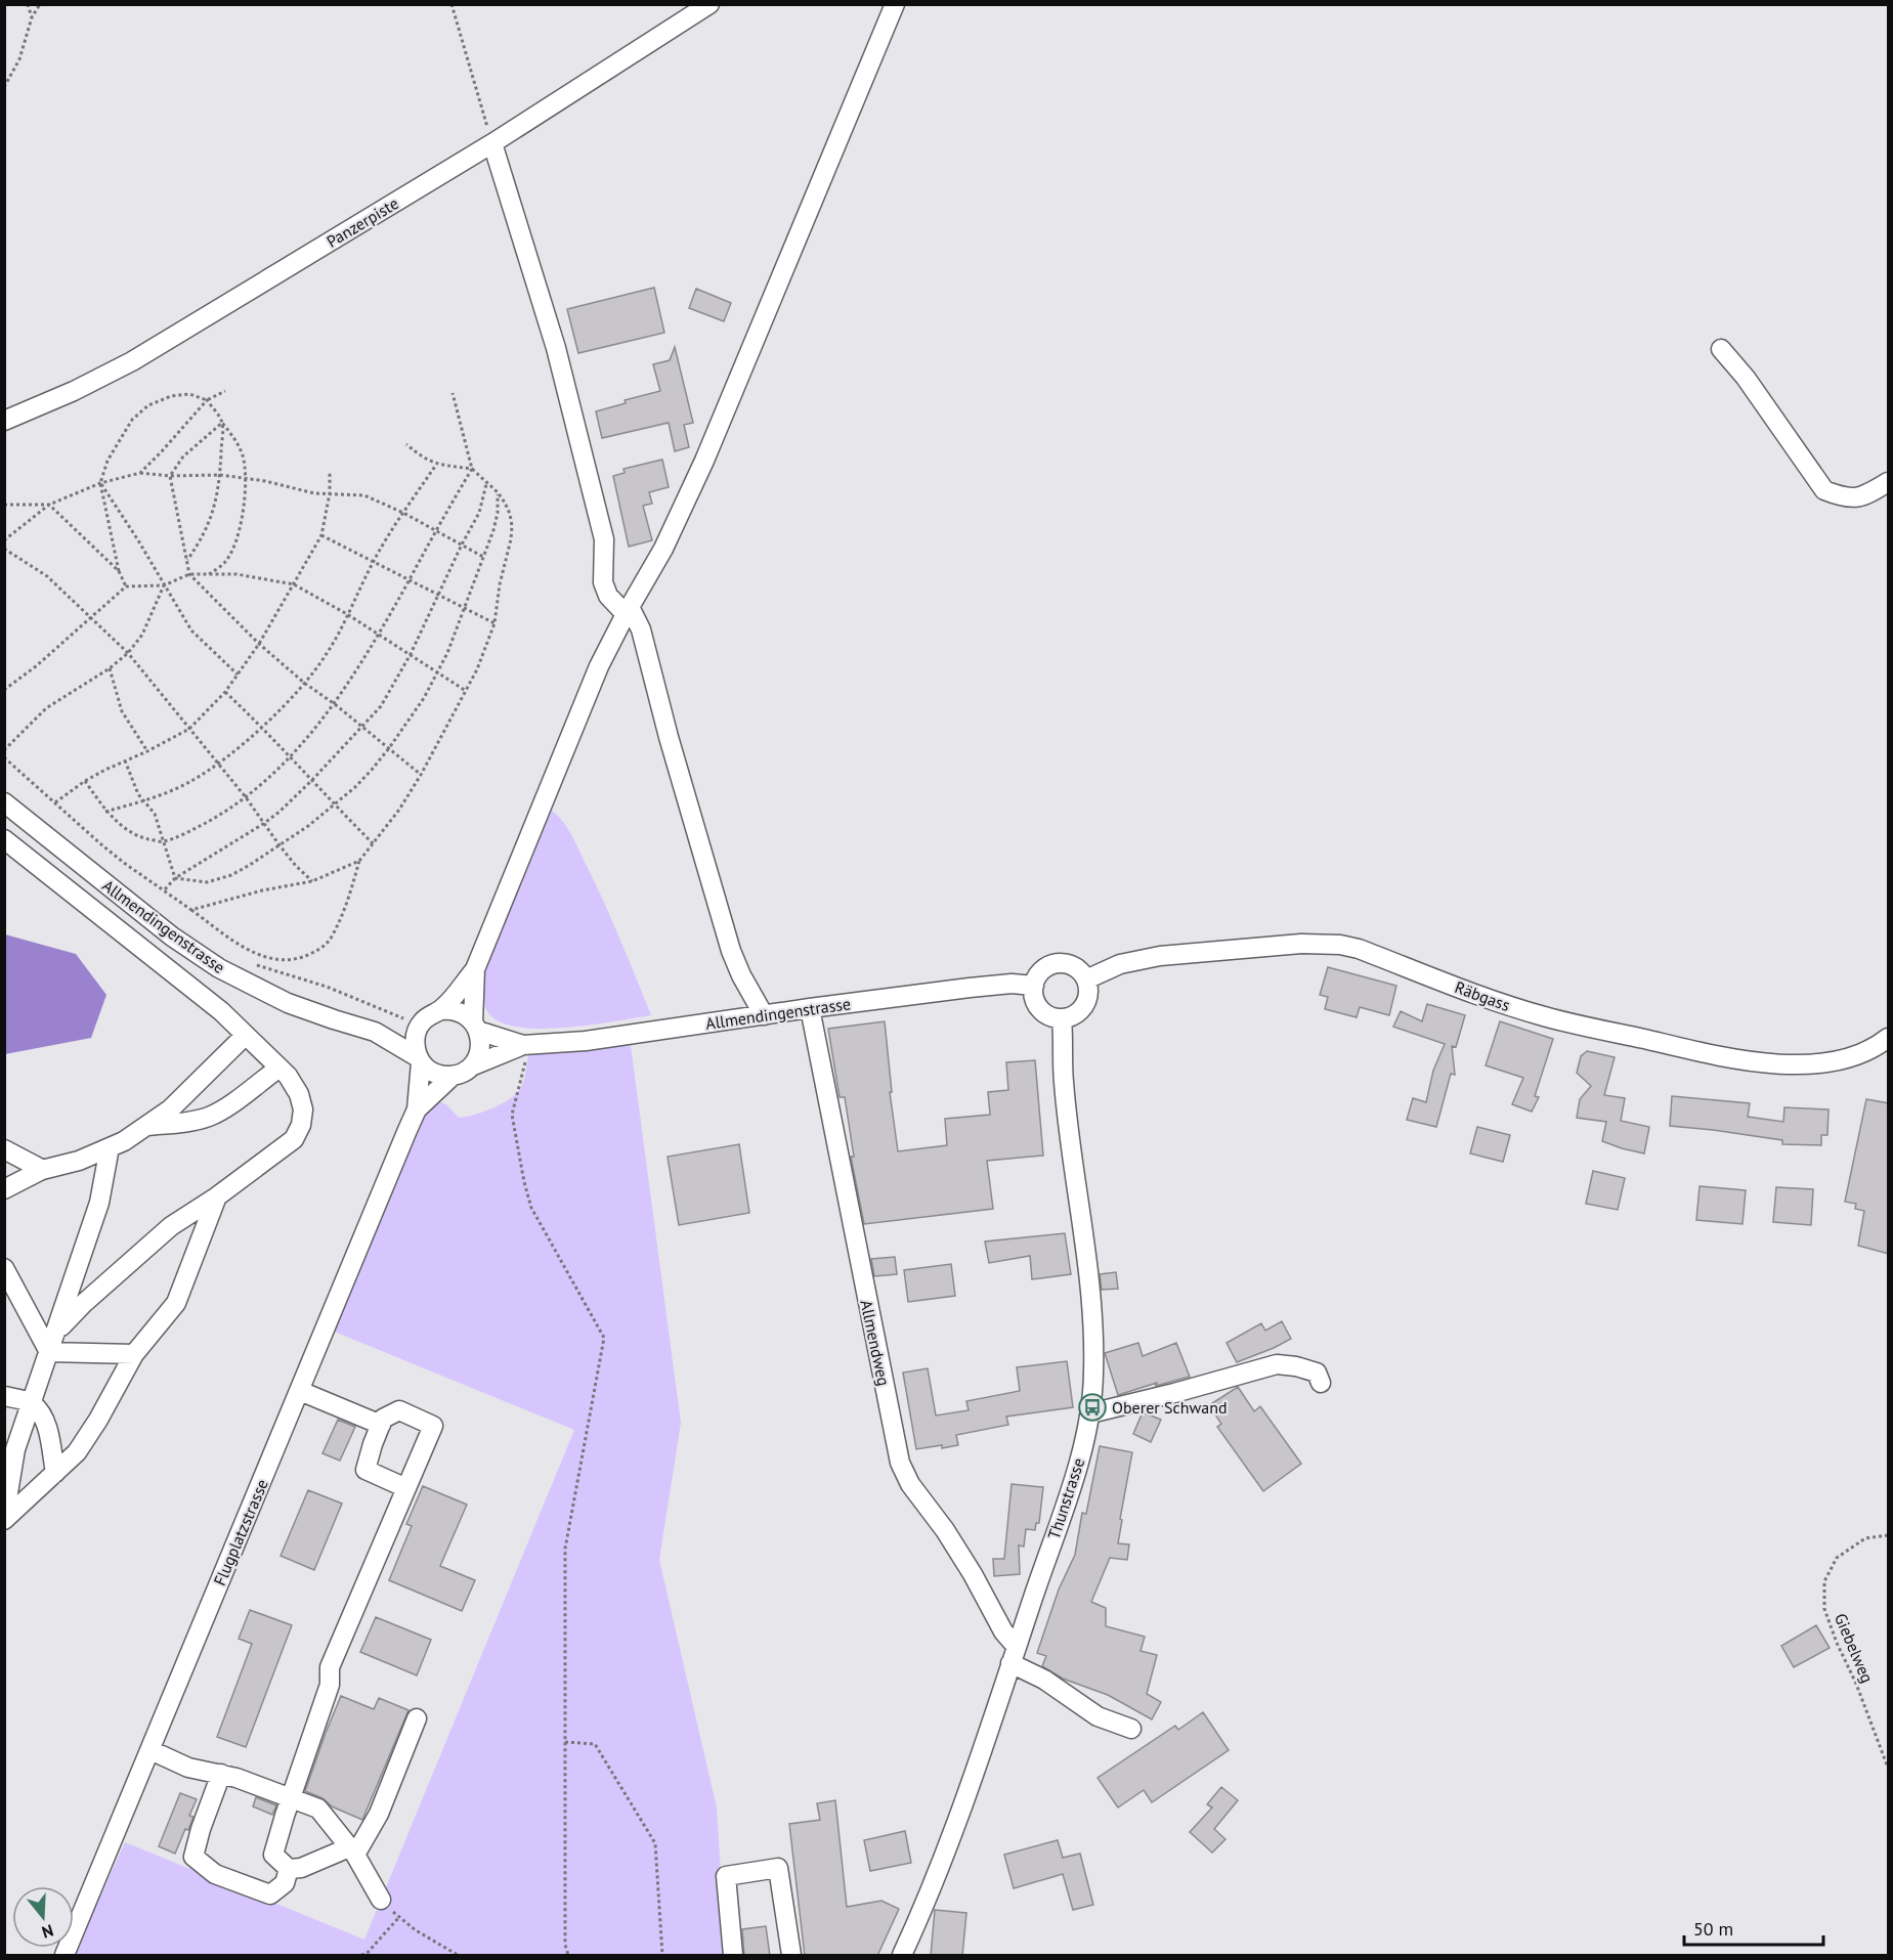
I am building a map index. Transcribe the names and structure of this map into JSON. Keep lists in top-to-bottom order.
{
  "streets": {
    "street": [
      "Panzerpiste",
      "Allmendingenstrasse",
      "Räbgass",
      "Allmendweg",
      "Thunstrasse",
      "Flugplatzstrasse"
    ],
    "path": ["Giebelweg"]
  },
  "crossings": [
    ["Allmendingenstrasse", "Räbgass"],
    ["Allmendingenstrasse", "Allmendweg"],
    ["Allmendingenstrasse", "Thunstrasse"],
    ["Allmendingenstrasse", "Flugplatzstrasse"],
    ["Räbgass", "Thunstrasse"],
    ["Allmendweg", "Thunstrasse"]
  ],
  "places": {
    "bus stop": ["Oberer Schwand"]
  },
  "scale_bar": "50 m",
  "north": "bottom"
}
